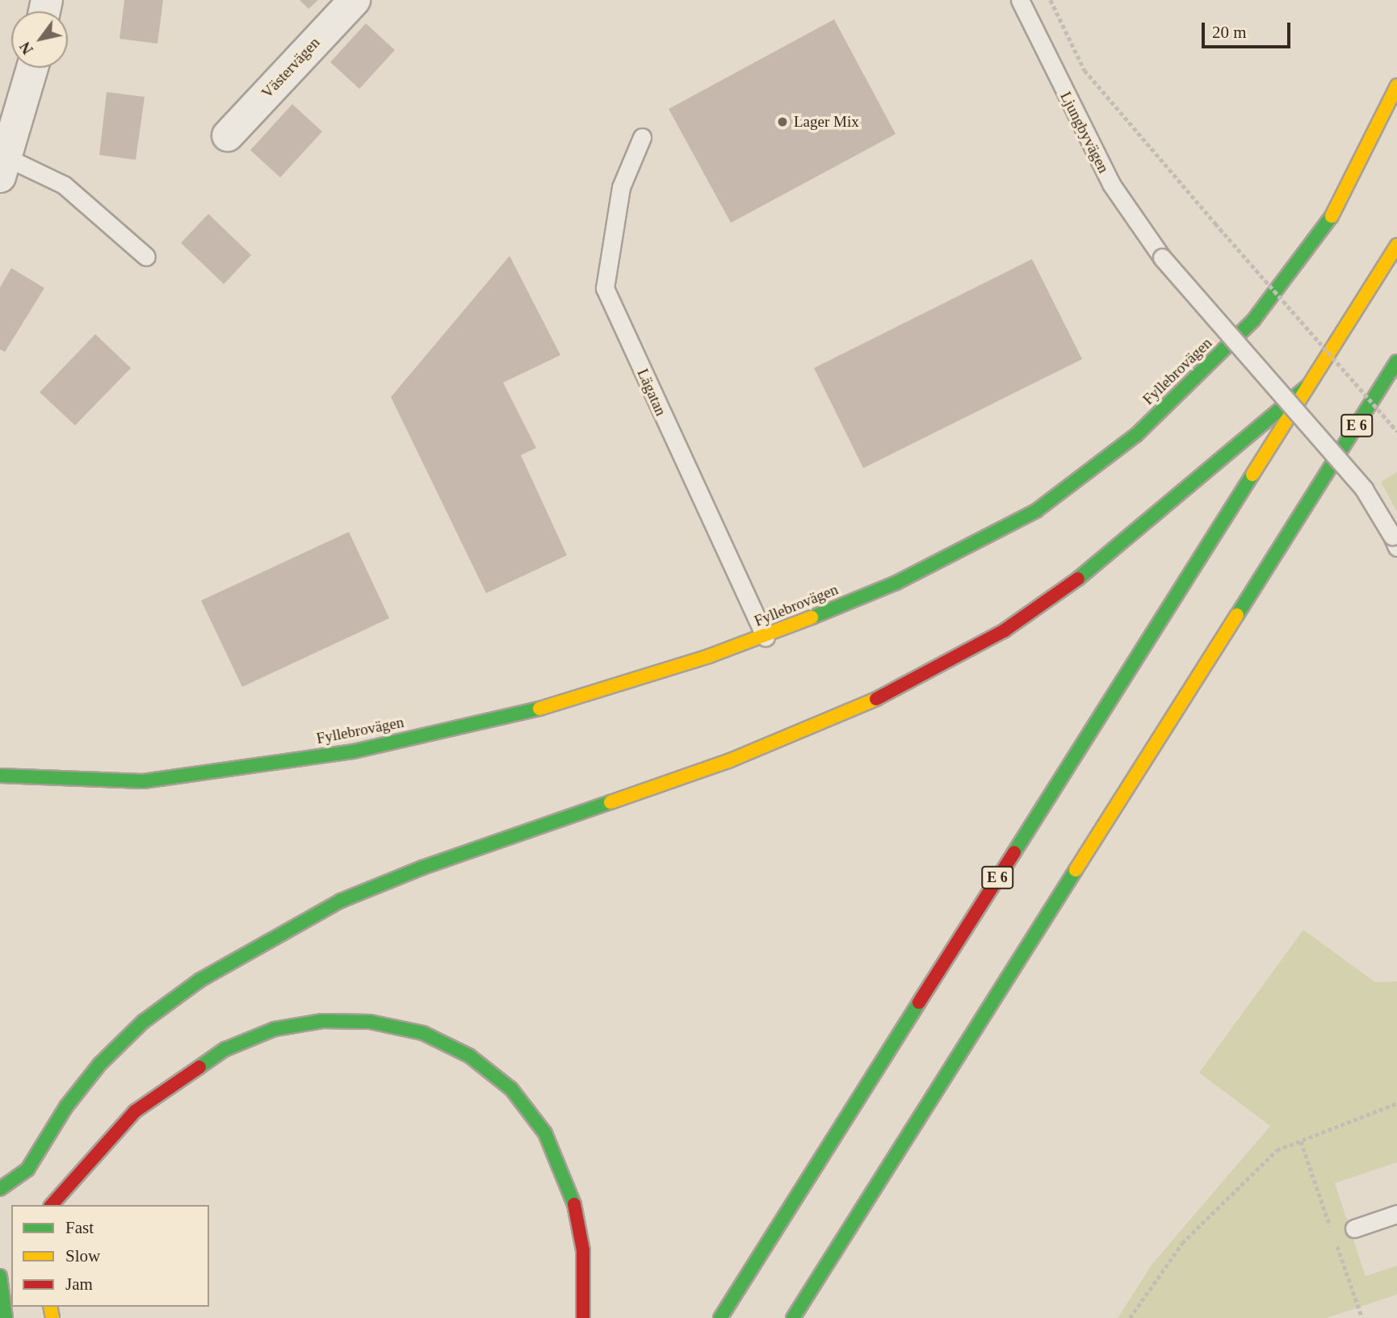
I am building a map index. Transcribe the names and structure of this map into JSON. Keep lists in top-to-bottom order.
{
  "streets": {
    "main road": ["Fyllebrovägen", "E 6"],
    "street": ["Västervägen"],
    "lane": ["Ljungbyvägen", "Lägatan"]
  },
  "crossings": [
    ["Fyllebrovägen", "Lägatan"]
  ],
  "places": ["Lager Mix"],
  "legend": ["Fast", "Slow", "Jam"],
  "scale_bar": "20 m",
  "north": "bottom left"
}
